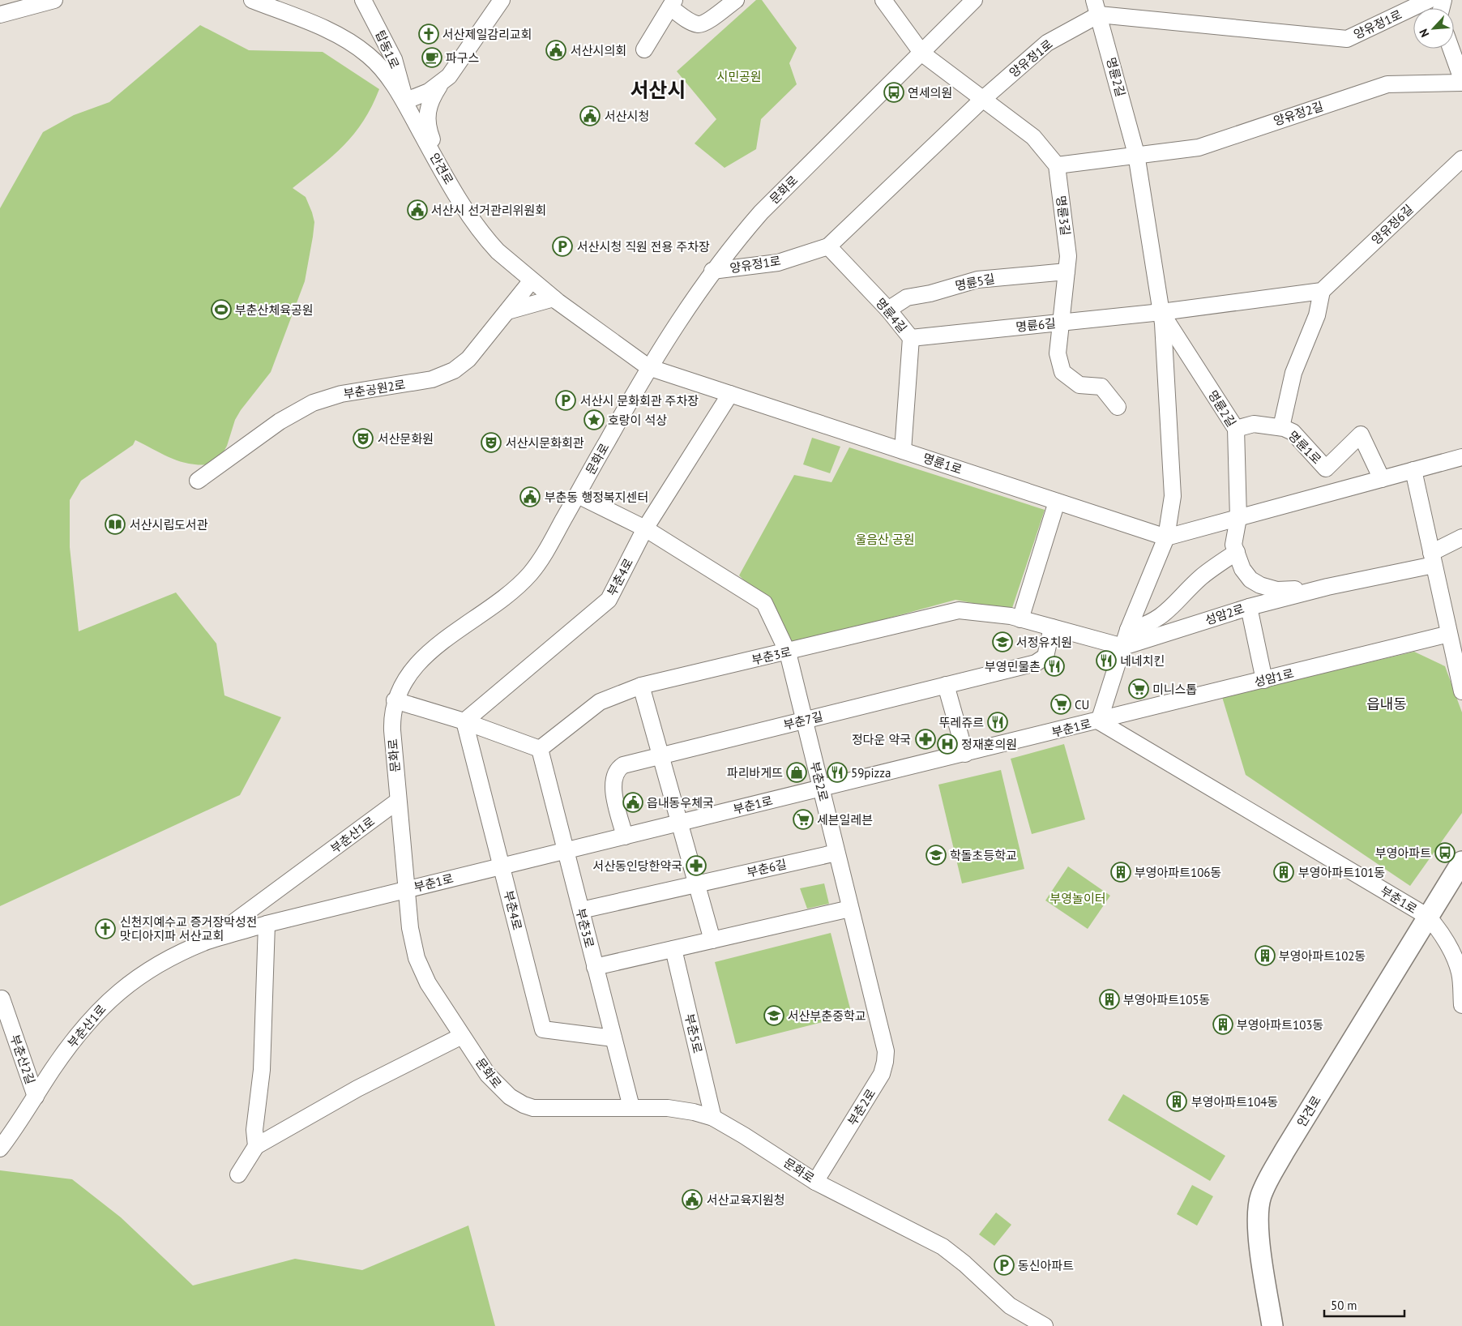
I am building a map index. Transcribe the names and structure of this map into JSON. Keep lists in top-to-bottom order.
{
  "streets": {
    "main road": ["안견로"],
    "street": [
      "양유정1로",
      "탑동1로",
      "명륜2길",
      "양유정2길",
      "문화로",
      "명륜3길",
      "양유정6길",
      "명륜5길",
      "명륜4길",
      "명륜6길",
      "부춘공원2로",
      "명륜1로",
      "부춘4로",
      "성암2로",
      "부춘3로",
      "성암1로",
      "부춘7길",
      "부춘1로",
      "부춘2로",
      "부춘산1로",
      "부춘6길",
      "부춘5로",
      "부춘산2길"
    ]
  },
  "crossings": [
    ["양유정1로", "명륜2길"],
    ["양유정1로", "문화로"],
    ["양유정1로", "명륜4길"],
    ["탑동1로", "안견로"],
    ["명륜2길", "양유정2길"],
    ["명륜2길", "명륜6길"],
    ["명륜2길", "명륜1로"],
    ["명륜2길", "부춘1로"],
    ["안견로", "문화로"],
    ["안견로", "부춘공원2로"],
    ["안견로", "명륜1로"],
    ["안견로", "부춘1로"],
    ["문화로", "명륜1로"],
    ["문화로", "부춘3로"],
    ["문화로", "부춘1로"],
    ["문화로", "부춘2로"],
    ["문화로", "부춘산1로"],
    ["문화로", "부춘5로"],
    ["명륜3길", "명륜5길"],
    ["명륜3길", "명륜6길"],
    ["명륜5길", "명륜4길"],
    ["명륜4길", "명륜6길"],
    ["명륜4길", "명륜1로"],
    ["명륜1로", "부춘4로"],
    ["명륜1로", "부춘1로"],
    ["부춘4로", "부춘3로"],
    ["부춘4로", "부춘1로"],
    ["부춘4로", "부춘2로"],
    ["성암2로", "부춘3로"],
    ["성암2로", "부춘1로"],
    ["부춘3로", "부춘7길"],
    ["부춘3로", "부춘1로"],
    ["부춘3로", "부춘2로"],
    ["부춘3로", "부춘6길"],
    ["성암1로", "부춘1로"],
    ["부춘7길", "부춘1로"],
    ["부춘7길", "부춘2로"],
    ["부춘1로", "부춘2로"],
    ["부춘1로", "부춘산1로"],
    ["부춘2로", "부춘6길"],
    ["부춘산1로", "부춘산2길"]
  ],
  "districts": ["서산시", "읍내동"],
  "parks": ["시민공원", "울음산 공원", "부영놀이터"],
  "places": {
    "church": ["서산제일감리교회", "신천지예수교 증거장막성전 맛디아지파 서산교회"],
    "public building": [
      "서산시의회",
      "서산시청",
      "서산시 선거관리위원회",
      "부춘동 행정복지센터",
      "읍내동우체국",
      "서산교육지원청"
    ],
    "cafe": ["파구스"],
    "bus stop": ["연세의원", "부영아파트"],
    "parking": ["서산시청 직원 전용 주차장", "서산시 문화회관 주차장", "동신아파트"],
    "sports": ["부춘산체육공원"],
    "place": ["호랑이 석상"],
    "theatre": ["서산문화원", "서산시문화회관"],
    "library": ["서산시립도서관"],
    "school or university": ["서정유치원", "학돌초등학교", "서산부춘중학교"],
    "restaurant": [
      "네네치킨",
      "부영민물촌",
      "뚜레쥬르",
      "59pizza"
    ],
    "supermarket": ["미니스톱", "CU", "세븐일레븐"],
    "pharmacy": ["정다운 약국", "서산동인당한약국"],
    "hospital": ["정재훈의원"],
    "shop": ["파리바게뜨"],
    "building": [
      "부영아파트106동",
      "부영아파트101동",
      "부영아파트102동",
      "부영아파트105동",
      "부영아파트103동",
      "부영아파트104동"
    ]
  },
  "scale_bar": "50 m",
  "north": "bottom left"
}
